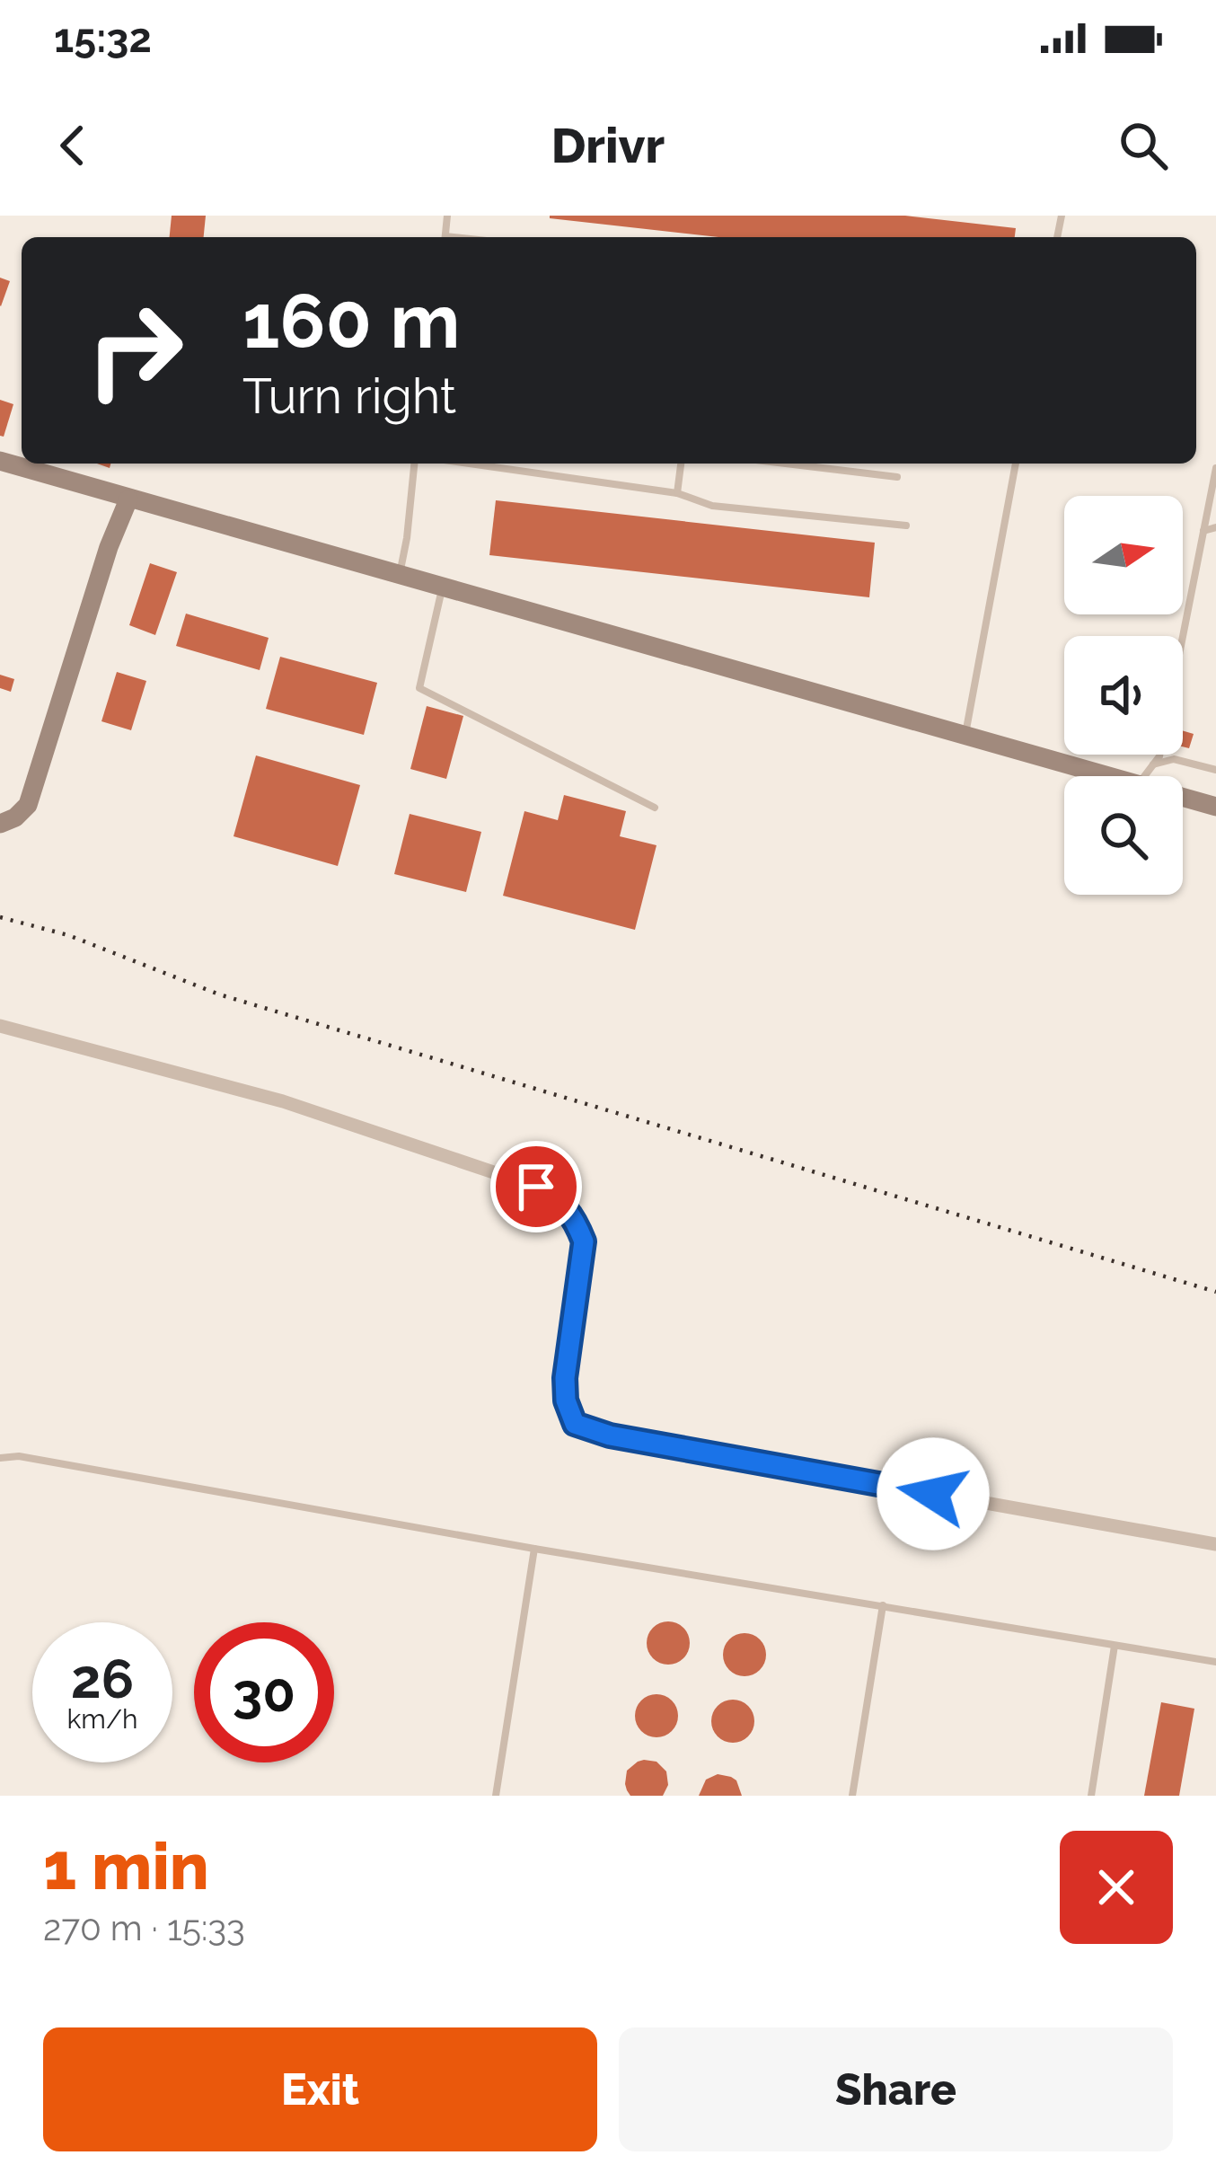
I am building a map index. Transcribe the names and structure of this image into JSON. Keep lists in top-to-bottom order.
{
  "north": "right",
  "page": {
    "status": "15:32",
    "header": "Drivr",
    "turn": ["160 m", "Turn right"],
    "speed": "26 km/h",
    "limit": "30",
    "heading": ["1 min", "270 m · 15:33"],
    "buttons": ["Exit", "Share"]
  }
}
